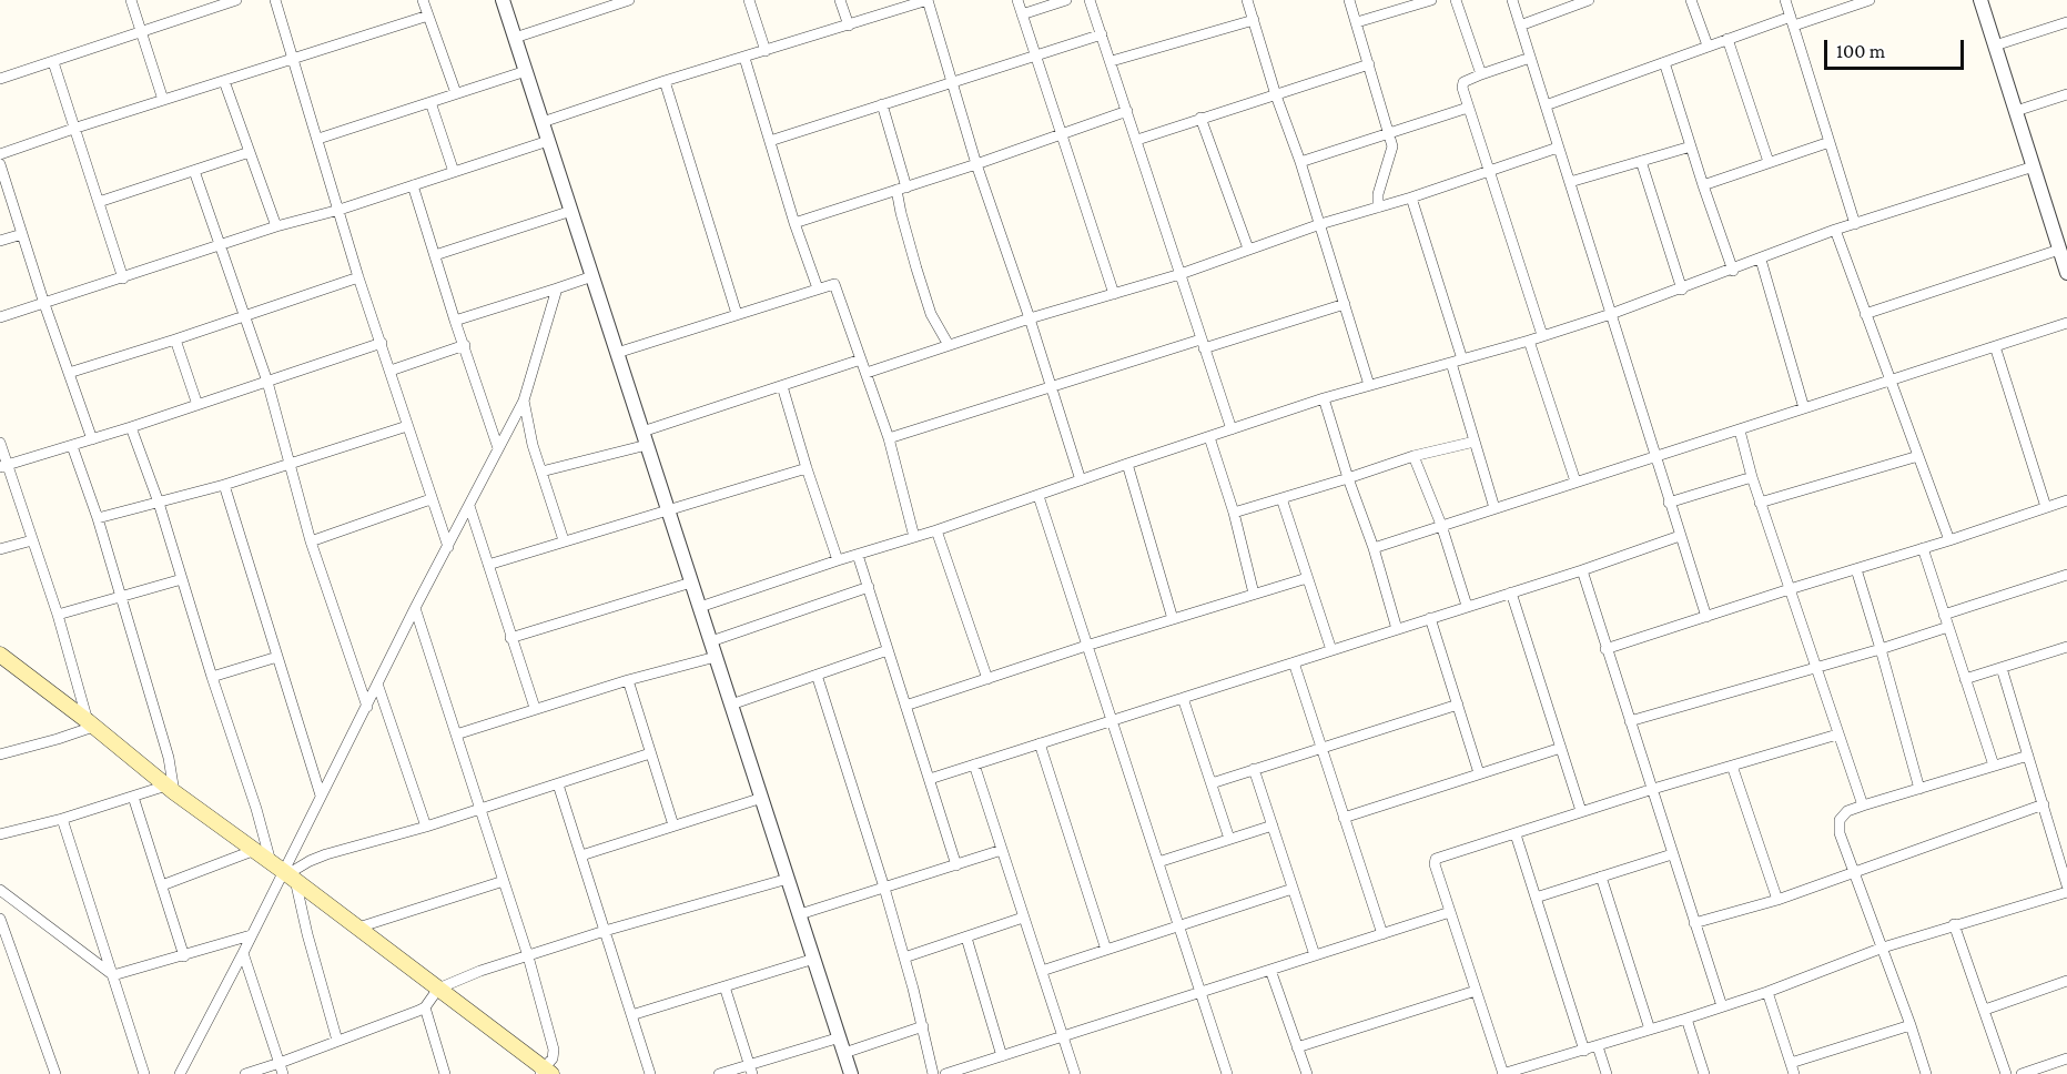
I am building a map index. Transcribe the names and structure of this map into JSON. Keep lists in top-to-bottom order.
{
  "scale_bar": "100 m"
}
